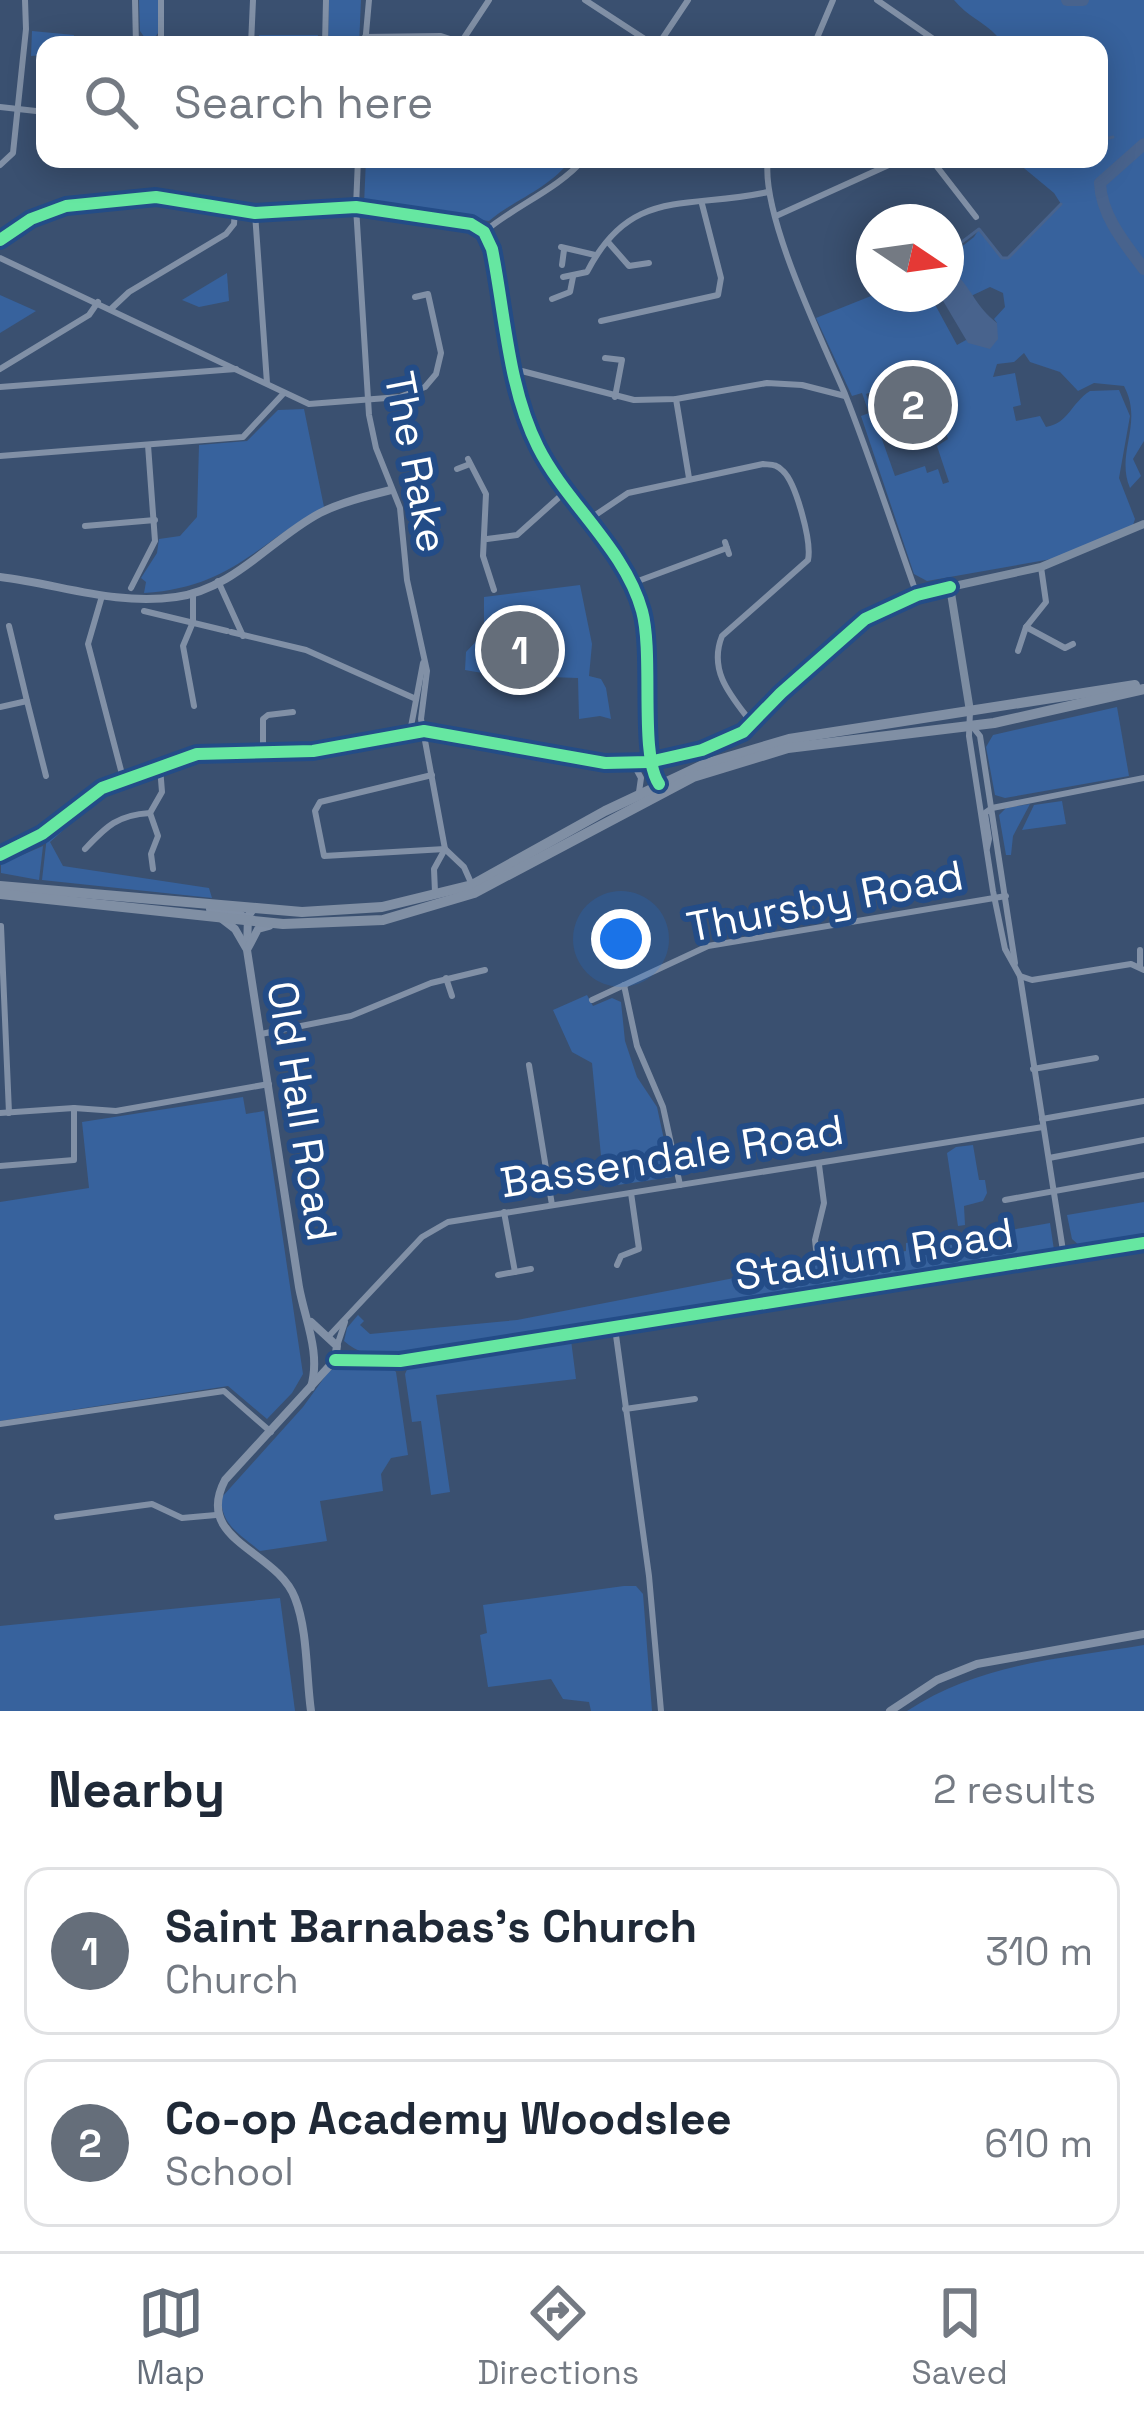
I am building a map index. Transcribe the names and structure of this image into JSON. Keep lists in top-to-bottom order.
{
  "streets": {
    "street": [
      "The Rake",
      "Thursby Road",
      "Old Hall Road",
      "Bassendale Road",
      "Stadium Road"
    ]
  },
  "crossings": [
    ["Old Hall Road", "Bassendale Road"]
  ],
  "north": "right",
  "page": {
    "search": "Search here",
    "pins": ["2", "1"],
    "heading": ["Nearby", "2 results"],
    "list": [
      {
        "mark": "1",
        "name": "Saint Barnabas's Church",
        "note": "Church",
        "value": "310 m"
      },
      {
        "mark": "2",
        "name": "Co-op Academy Woodslee",
        "note": "School",
        "value": "610 m"
      }
    ],
    "nav": ["Map", "Directions", "Saved"]
  }
}
